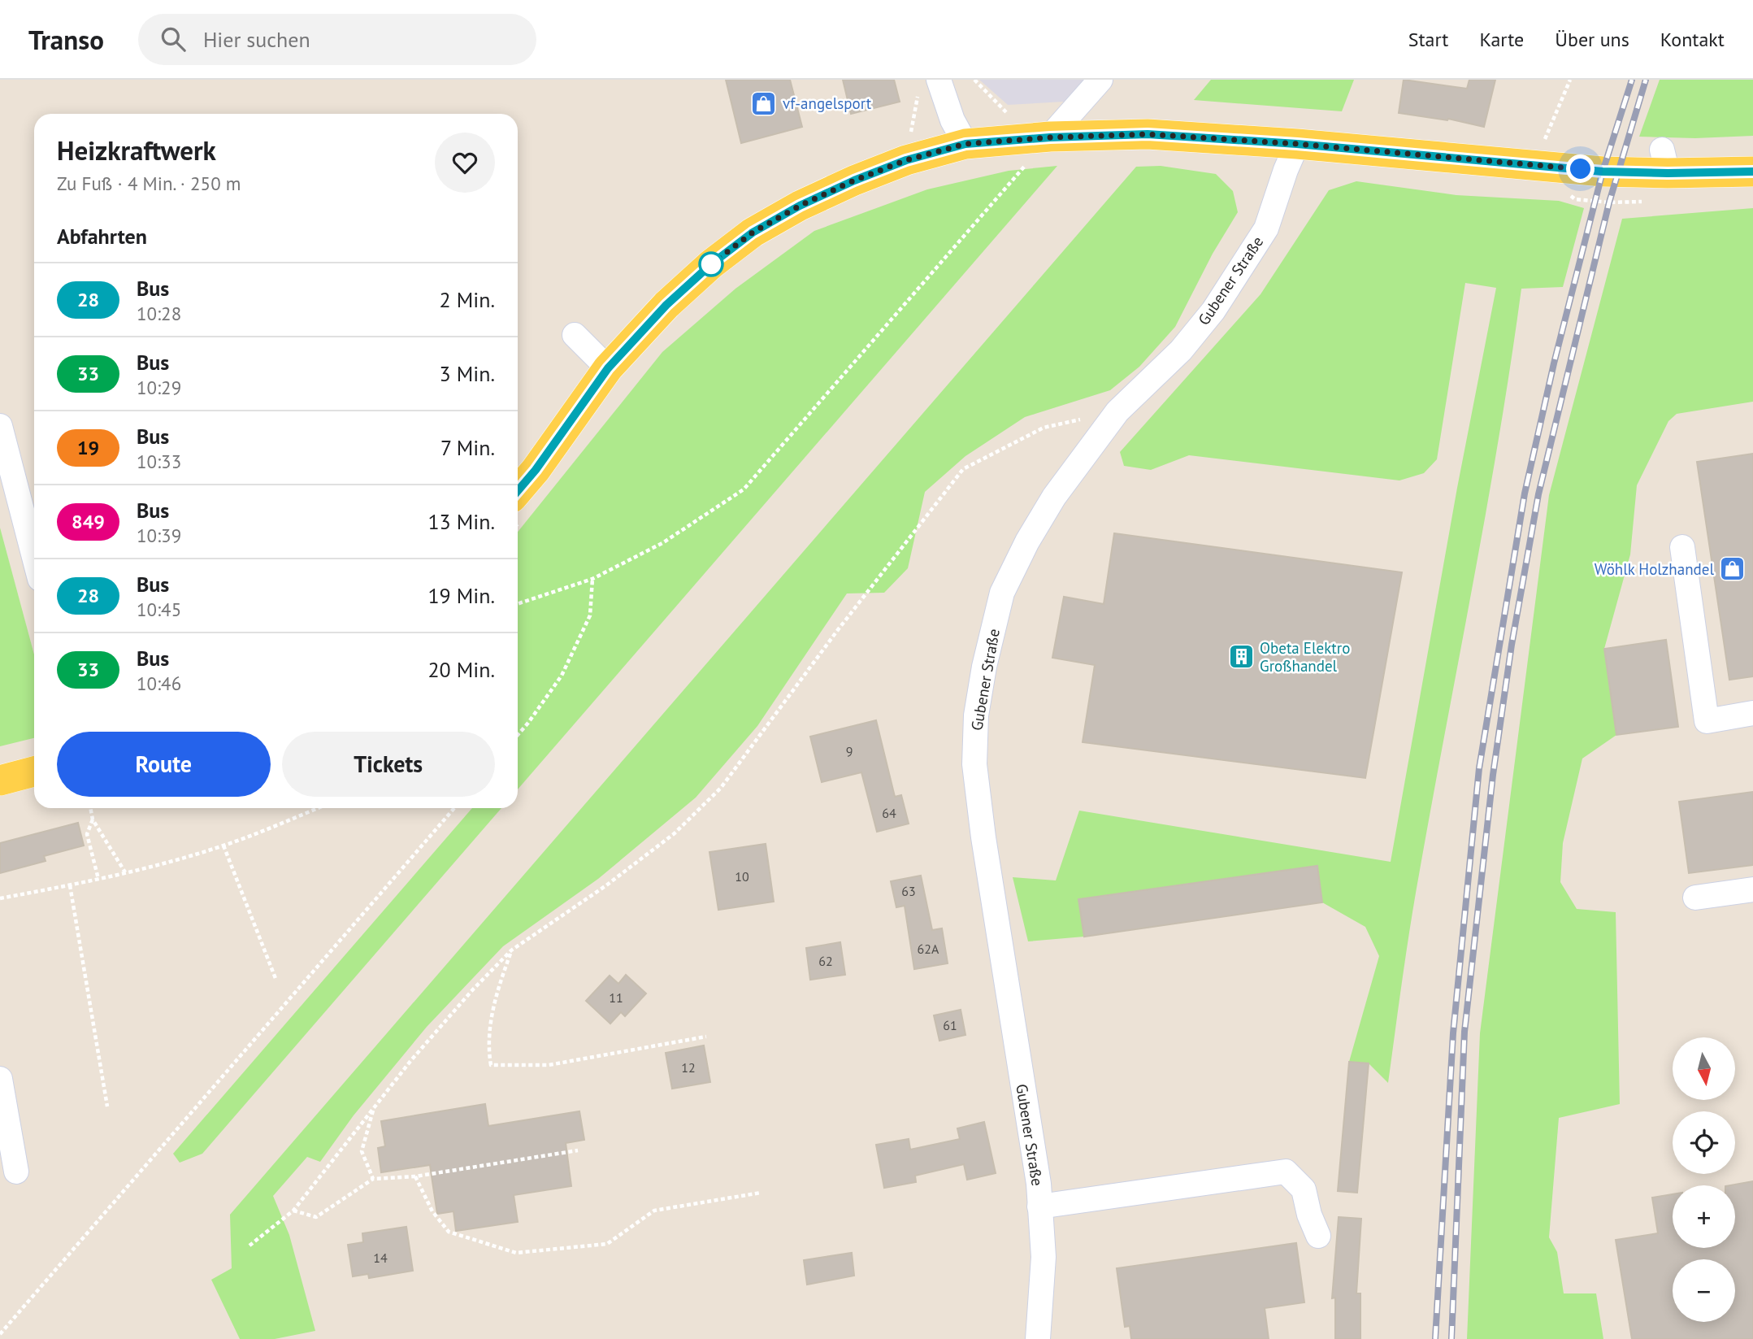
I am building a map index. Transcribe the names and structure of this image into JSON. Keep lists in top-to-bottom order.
{
  "streets": {
    "street": ["Gubener Straße"]
  },
  "places": {
    "shop": ["vf-angelsport", "Wöhlk Holzhandel"],
    "building": ["Obeta Elektro Großhandel"]
  },
  "lines": ["bus line 28"],
  "house_numbers": [
    "9",
    "64",
    "10",
    "63",
    "62A",
    "62",
    "11",
    "61",
    "12",
    "14"
  ],
  "north": "bottom",
  "page": {
    "header": "Transo",
    "search": "Hier suchen",
    "nav": [
      "Start",
      "Karte",
      "Über uns",
      "Kontakt"
    ],
    "heading": [
      ["Heizkraftwerk", "Zu Fuß · 4 Min. · 250 m"],
      "Abfahrten"
    ],
    "list": [
      {
        "mark": "28",
        "name": "Bus",
        "note": "10:28",
        "value": "2 Min."
      },
      {
        "mark": "33",
        "name": "Bus",
        "note": "10:29",
        "value": "3 Min."
      },
      {
        "mark": "19",
        "name": "Bus",
        "note": "10:33",
        "value": "7 Min."
      },
      {
        "mark": "849",
        "name": "Bus",
        "note": "10:39",
        "value": "13 Min."
      },
      {
        "mark": "28",
        "name": "Bus",
        "note": "10:45",
        "value": "19 Min."
      },
      {
        "mark": "33",
        "name": "Bus",
        "note": "10:46",
        "value": "20 Min."
      }
    ],
    "buttons": ["Route", "Tickets"],
    "map_buttons": ["+", "−"]
  }
}
